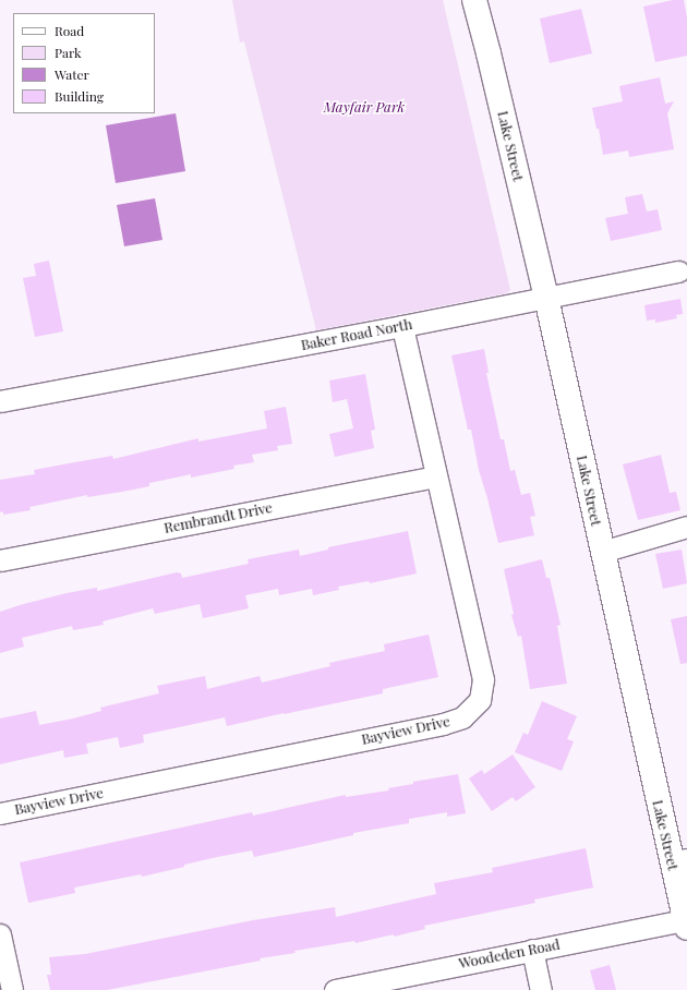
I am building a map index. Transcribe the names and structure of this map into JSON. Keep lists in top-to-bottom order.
{
  "streets": {
    "street": [
      "Lake Street",
      "Baker Road North",
      "Rembrandt Drive",
      "Bayview Drive",
      "Woodeden Road"
    ]
  },
  "crossings": [
    ["Lake Street", "Baker Road North"],
    ["Lake Street", "Woodeden Road"],
    ["Baker Road North", "Bayview Drive"],
    ["Rembrandt Drive", "Bayview Drive"]
  ],
  "parks": ["Mayfair Park"],
  "legend": [
    "Road",
    "Park",
    "Water",
    "Building"
  ]
}
